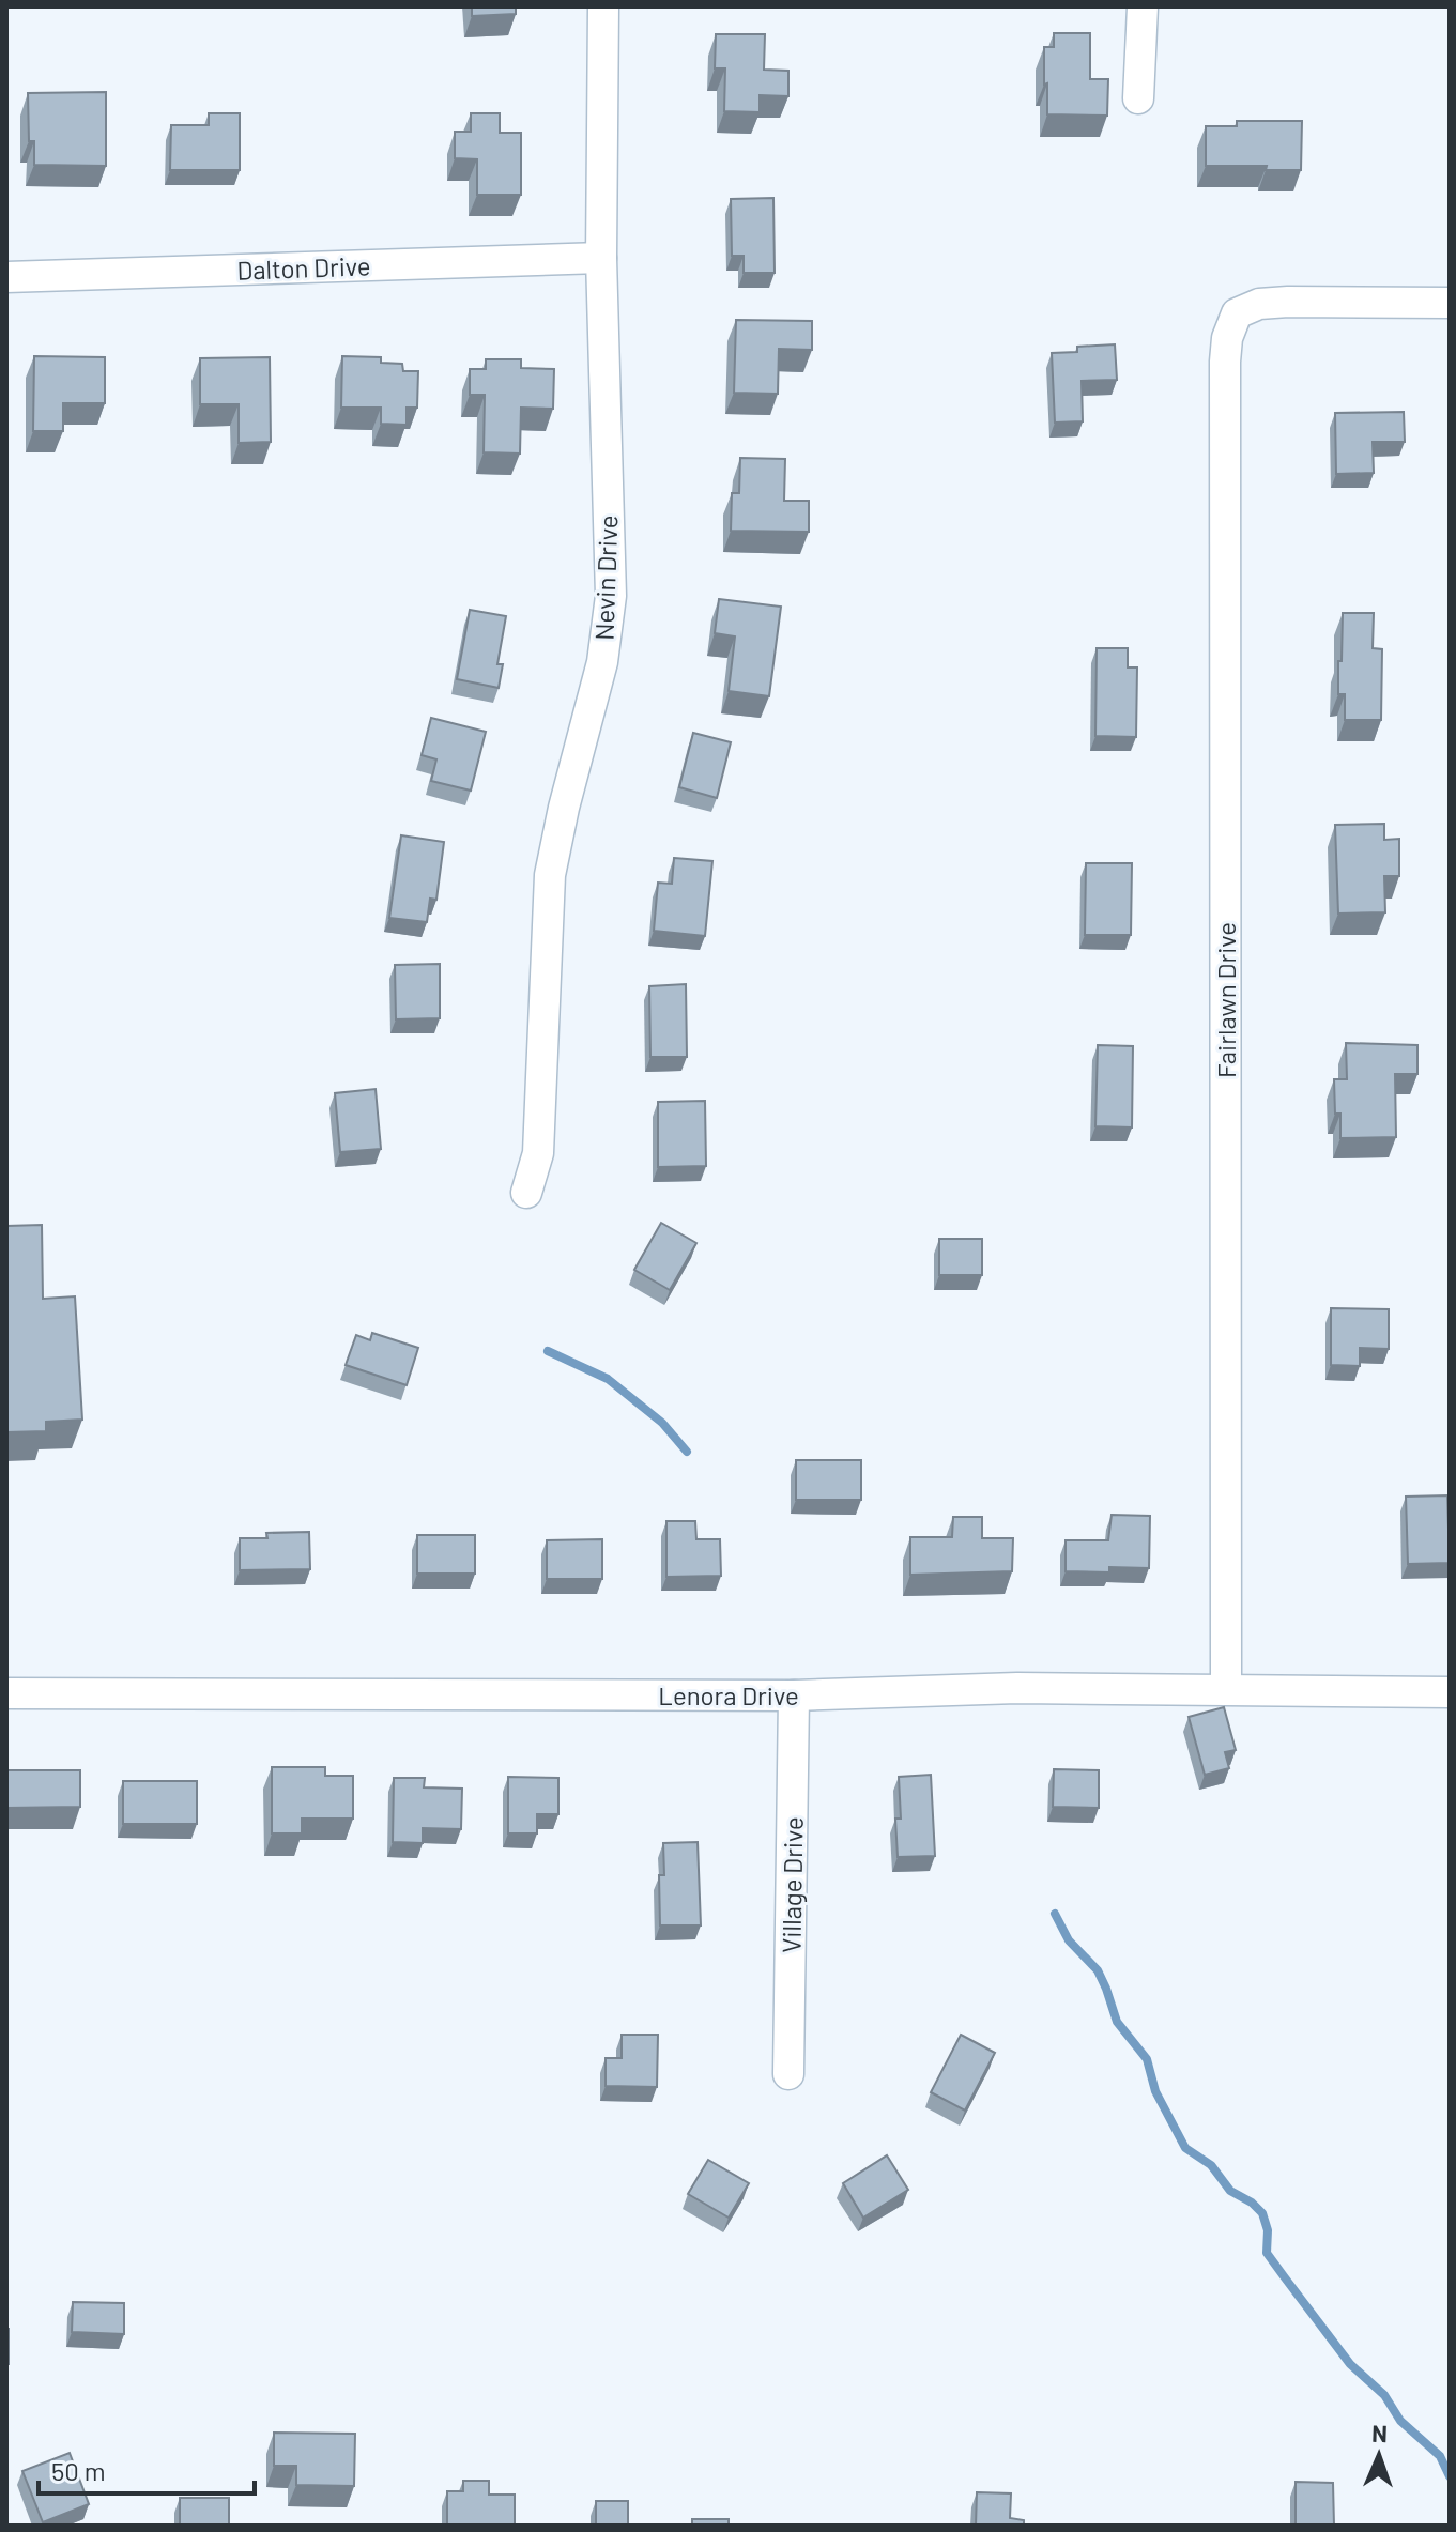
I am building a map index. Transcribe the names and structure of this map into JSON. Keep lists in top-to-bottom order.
{
  "streets": {
    "street": [
      "Dalton Drive",
      "Nevin Drive",
      "Fairlawn Drive",
      "Lenora Drive",
      "Village Drive"
    ]
  },
  "crossings": [
    ["Dalton Drive", "Nevin Drive"],
    ["Fairlawn Drive", "Lenora Drive"],
    ["Lenora Drive", "Village Drive"]
  ],
  "scale_bar": "50 m",
  "north": "top"
}
